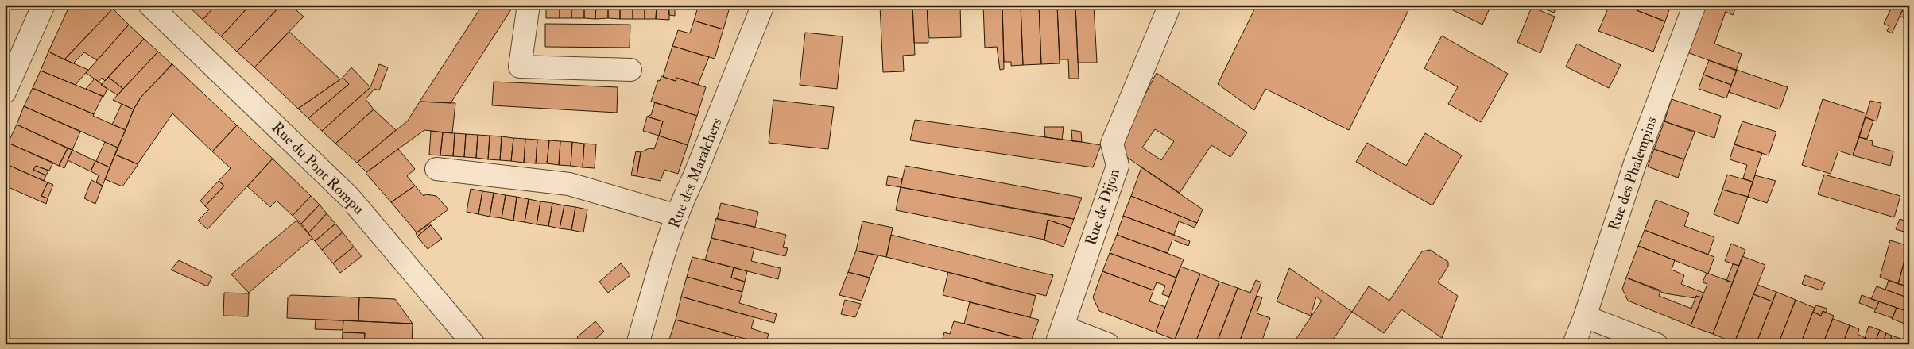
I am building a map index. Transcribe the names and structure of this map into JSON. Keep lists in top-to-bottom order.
{
  "streets": {
    "street": [
      "Rue du Pont Rompu",
      "Rue des Maraîchers",
      "Rue des Phalempins",
      "Rue de Dijon"
    ]
  }
}
